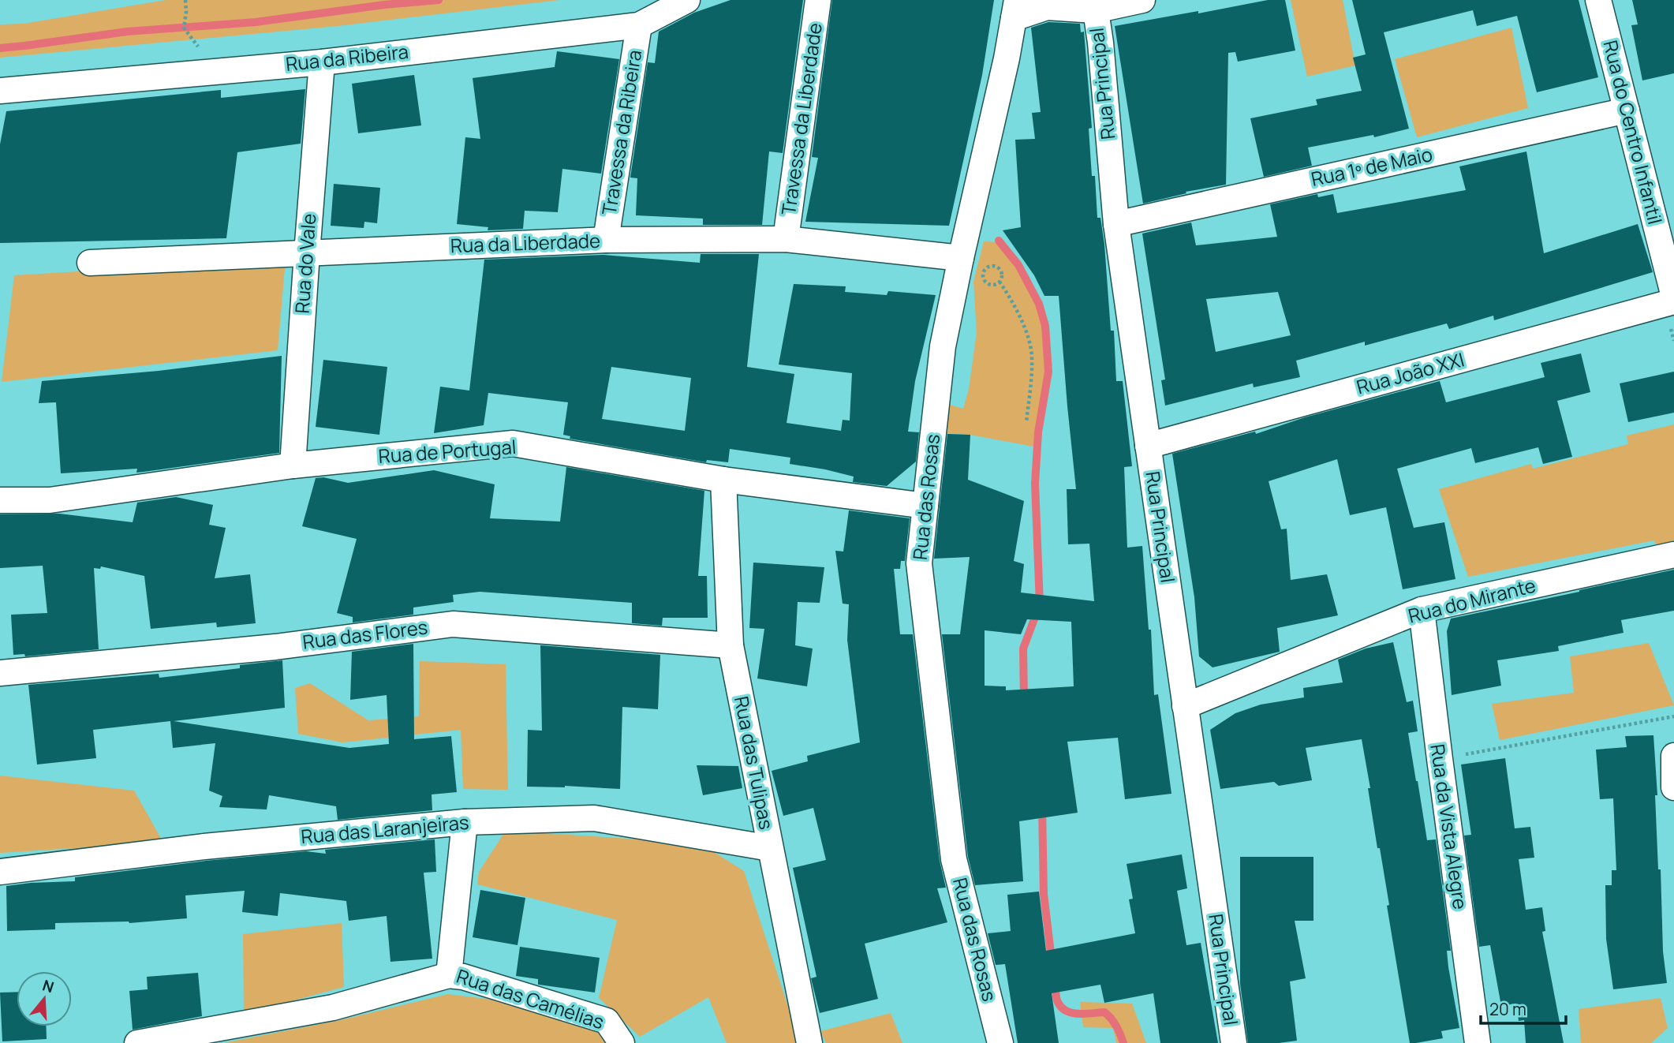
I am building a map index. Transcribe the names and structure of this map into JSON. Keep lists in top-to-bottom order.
{
  "streets": {
    "street": [
      "Rua da Ribeira",
      "Rua Principal",
      "Travessa da Liberdade",
      "Travessa da Ribeira",
      "Rua do Centro Infantil",
      "Rua 1º de Maio",
      "Rua da Liberdade",
      "Rua do Vale",
      "Rua João XXI",
      "Rua de Portugal",
      "Rua das Rosas",
      "Rua do Mirante",
      "Rua das Flores",
      "Rua das Tulipas",
      "Rua da Vista Alegre",
      "Rua das Laranjeiras",
      "Rua das Camélias"
    ]
  },
  "crossings": [
    ["Rua da Ribeira", "Travessa da Ribeira"],
    ["Rua da Ribeira", "Rua do Vale"],
    ["Rua Principal", "Rua 1º de Maio"],
    ["Rua Principal", "Rua João XXI"],
    ["Rua Principal", "Rua do Mirante"],
    ["Travessa da Liberdade", "Rua da Liberdade"],
    ["Travessa da Ribeira", "Rua da Liberdade"],
    ["Rua do Centro Infantil", "Rua 1º de Maio"],
    ["Rua da Liberdade", "Rua do Vale"],
    ["Rua da Liberdade", "Rua das Rosas"],
    ["Rua do Vale", "Rua de Portugal"],
    ["Rua de Portugal", "Rua das Rosas"],
    ["Rua de Portugal", "Rua das Tulipas"],
    ["Rua do Mirante", "Rua da Vista Alegre"],
    ["Rua das Flores", "Rua das Tulipas"],
    ["Rua das Tulipas", "Rua das Laranjeiras"],
    ["Rua das Laranjeiras", "Rua das Camélias"]
  ],
  "scale_bar": "20 m",
  "north": "top"
}
